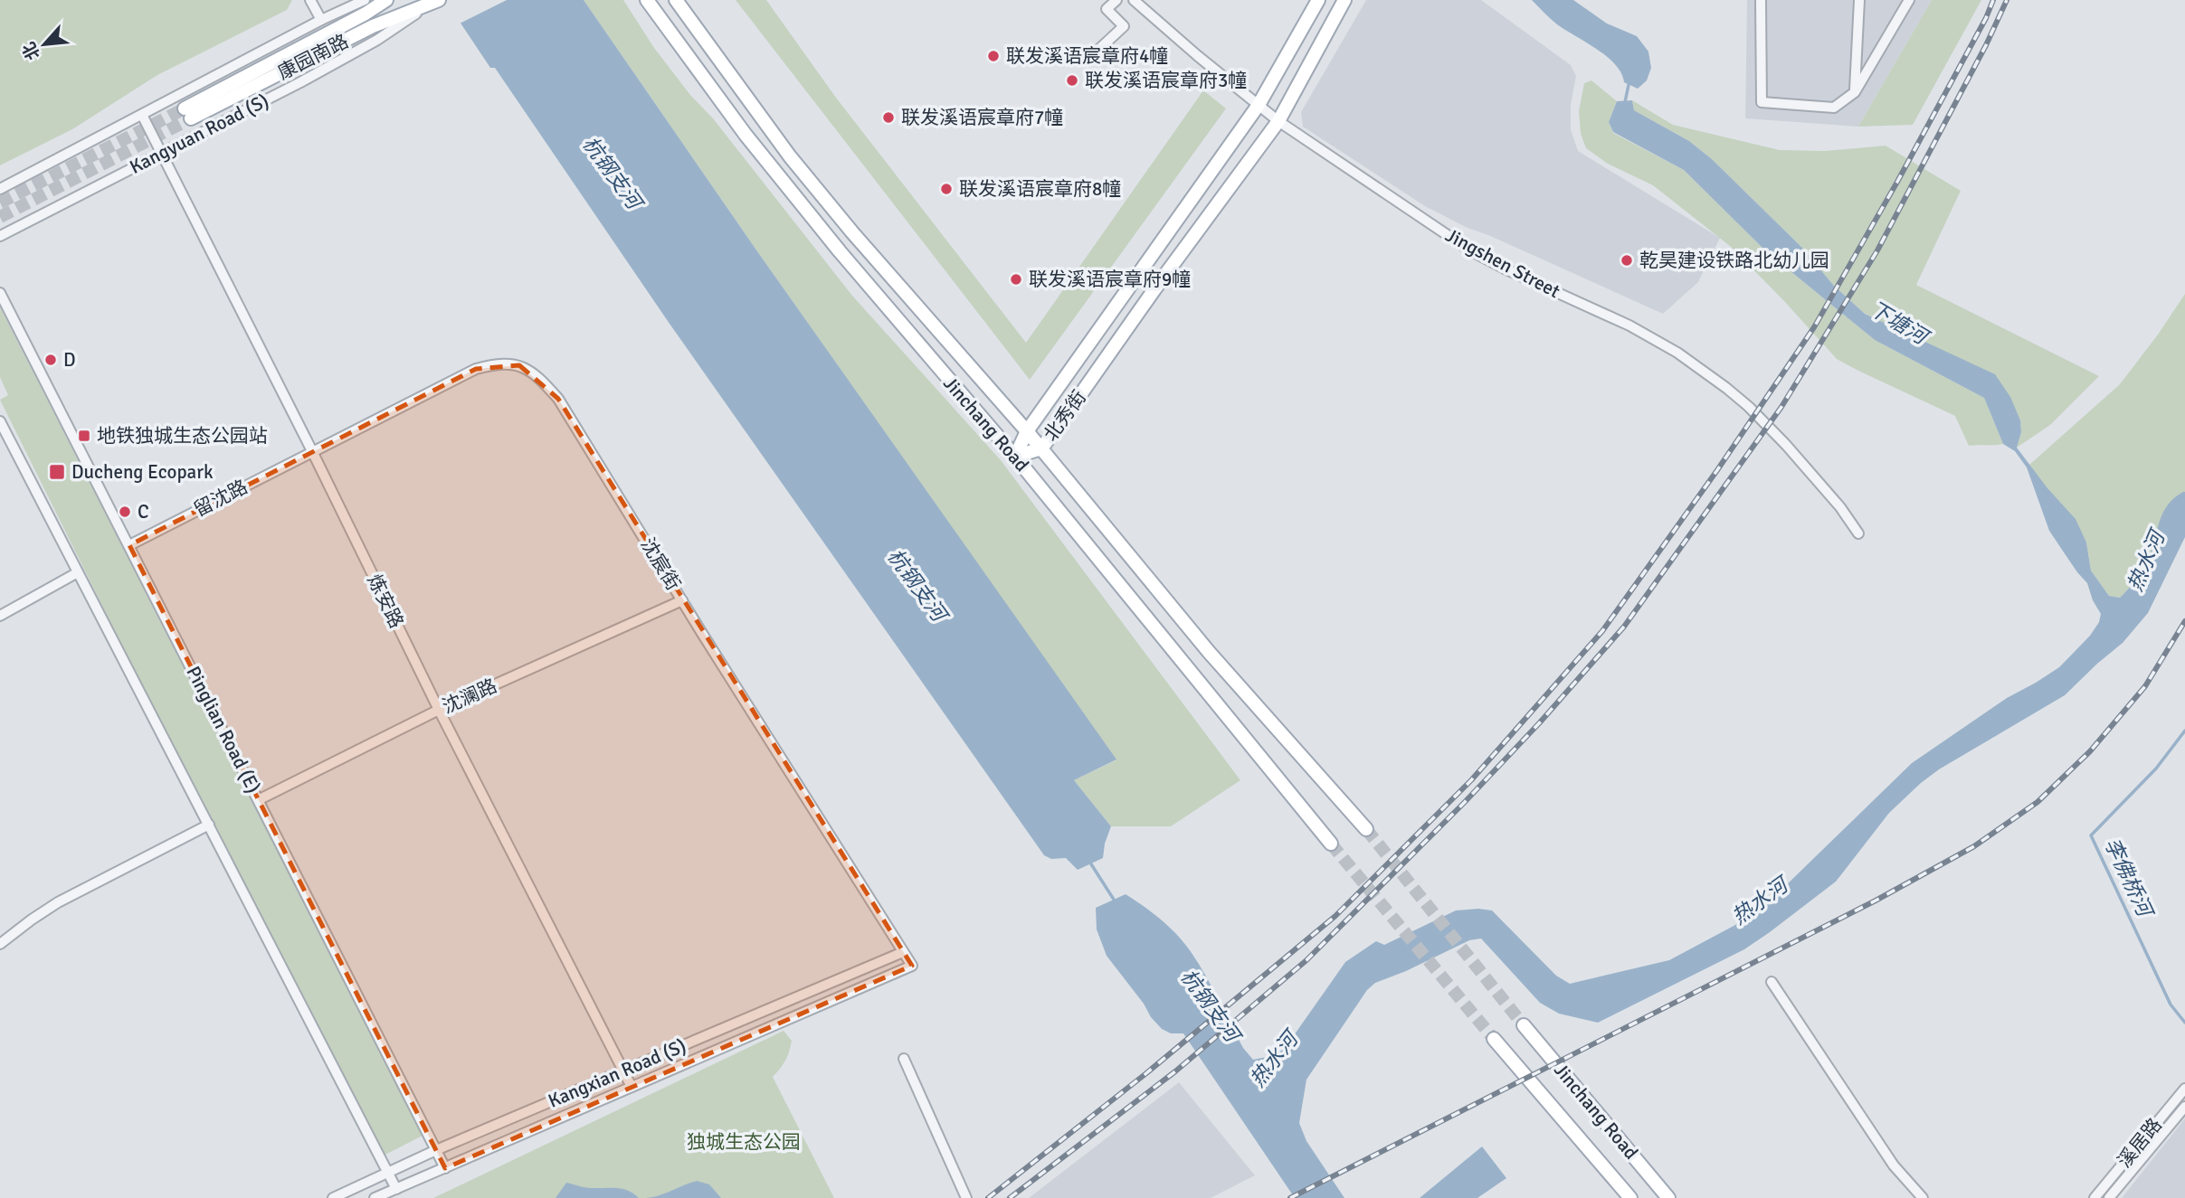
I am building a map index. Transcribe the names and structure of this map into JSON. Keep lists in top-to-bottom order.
{
  "streets": {
    "main road": ["康园南路", "北秀街", "Jinchang Road"],
    "street": [
      "Kangyuan Road (S)",
      "Jingshen Street",
      "留沈路",
      "沈宸街",
      "炼安路",
      "沈澜路",
      "Pinglian Road (E)",
      "Kangxian Road (S)",
      "溪居路"
    ]
  },
  "crossings": [
    ["康园南路", "Kangyuan Road (S)"],
    ["Kangyuan Road (S)", "炼安路"],
    ["Jingshen Street", "北秀街"],
    ["北秀街", "Jinchang Road"],
    ["留沈路", "沈宸街"],
    ["留沈路", "炼安路"],
    ["留沈路", "Pinglian Road (E)"],
    ["沈宸街", "炼安路"],
    ["沈宸街", "沈澜路"],
    ["沈宸街", "Kangxian Road (S)"],
    ["炼安路", "沈澜路"],
    ["炼安路", "Kangxian Road (S)"],
    ["沈澜路", "Pinglian Road (E)"],
    ["Pinglian Road (E)", "Kangxian Road (S)"]
  ],
  "water": [
    "杭钢支河",
    "下塘河",
    "热水河",
    "李佛桥河"
  ],
  "parks": ["独城生态公园"],
  "places": {
    "other": [
      "联发溪语宸章府4幢",
      "联发溪语宸章府3幢",
      "联发溪语宸章府7幢",
      "联发溪语宸章府8幢",
      "乾昊建设铁路北幼儿园",
      "联发溪语宸章府9幢",
      "D",
      "C"
    ],
    "transit": ["地铁独城生态公园站", "Ducheng Ecopark"]
  },
  "north": "bottom left"
}
